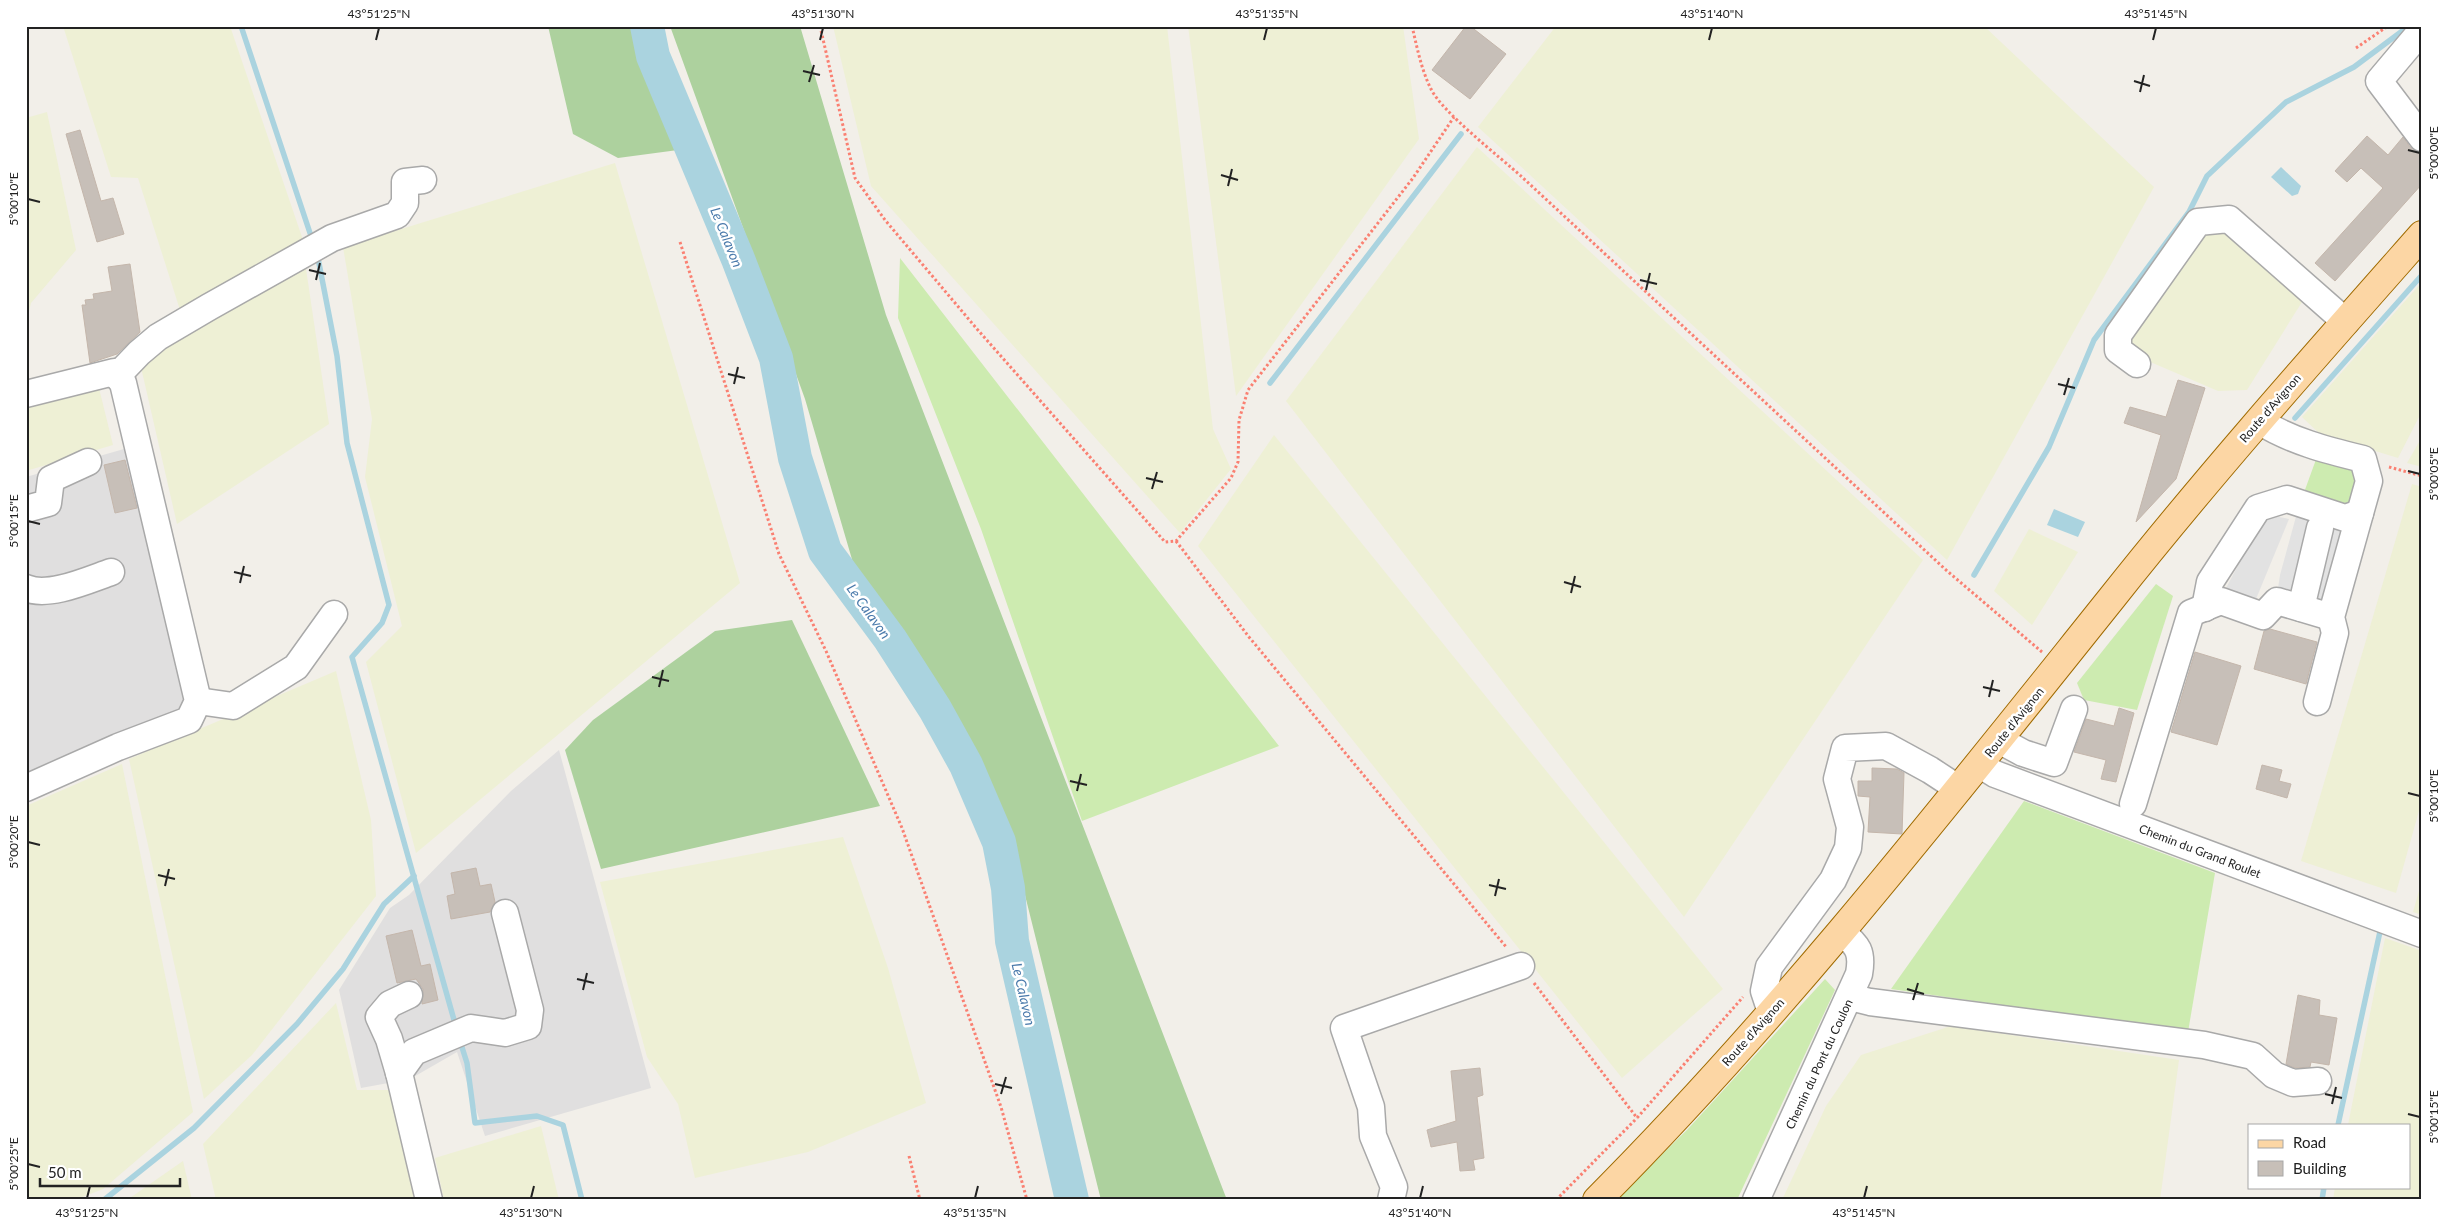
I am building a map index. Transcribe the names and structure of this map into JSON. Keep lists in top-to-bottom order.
{
  "streets": {
    "main road": ["Route d'Avignon"],
    "street": ["Chemin du Grand Roulet", "Chemin du Pont du Coulon"]
  },
  "crossings": [
    ["Route d'Avignon", "Chemin du Grand Roulet"],
    ["Route d'Avignon", "Chemin du Pont du Coulon"]
  ],
  "water": ["Le Calavon"],
  "legend": ["Road", "Building"],
  "scale_bar": "50 m",
  "coordinates": [
    "43°51'25\"N",
    "43°51'30\"N",
    "43°51'35\"N",
    "43°51'40\"N",
    "43°51'45\"N",
    "5°00'00\"E",
    "5°00'10\"E",
    "5°00'05\"E",
    "5°00'15\"E",
    "5°00'20\"E",
    "5°00'25\"E"
  ]
}
